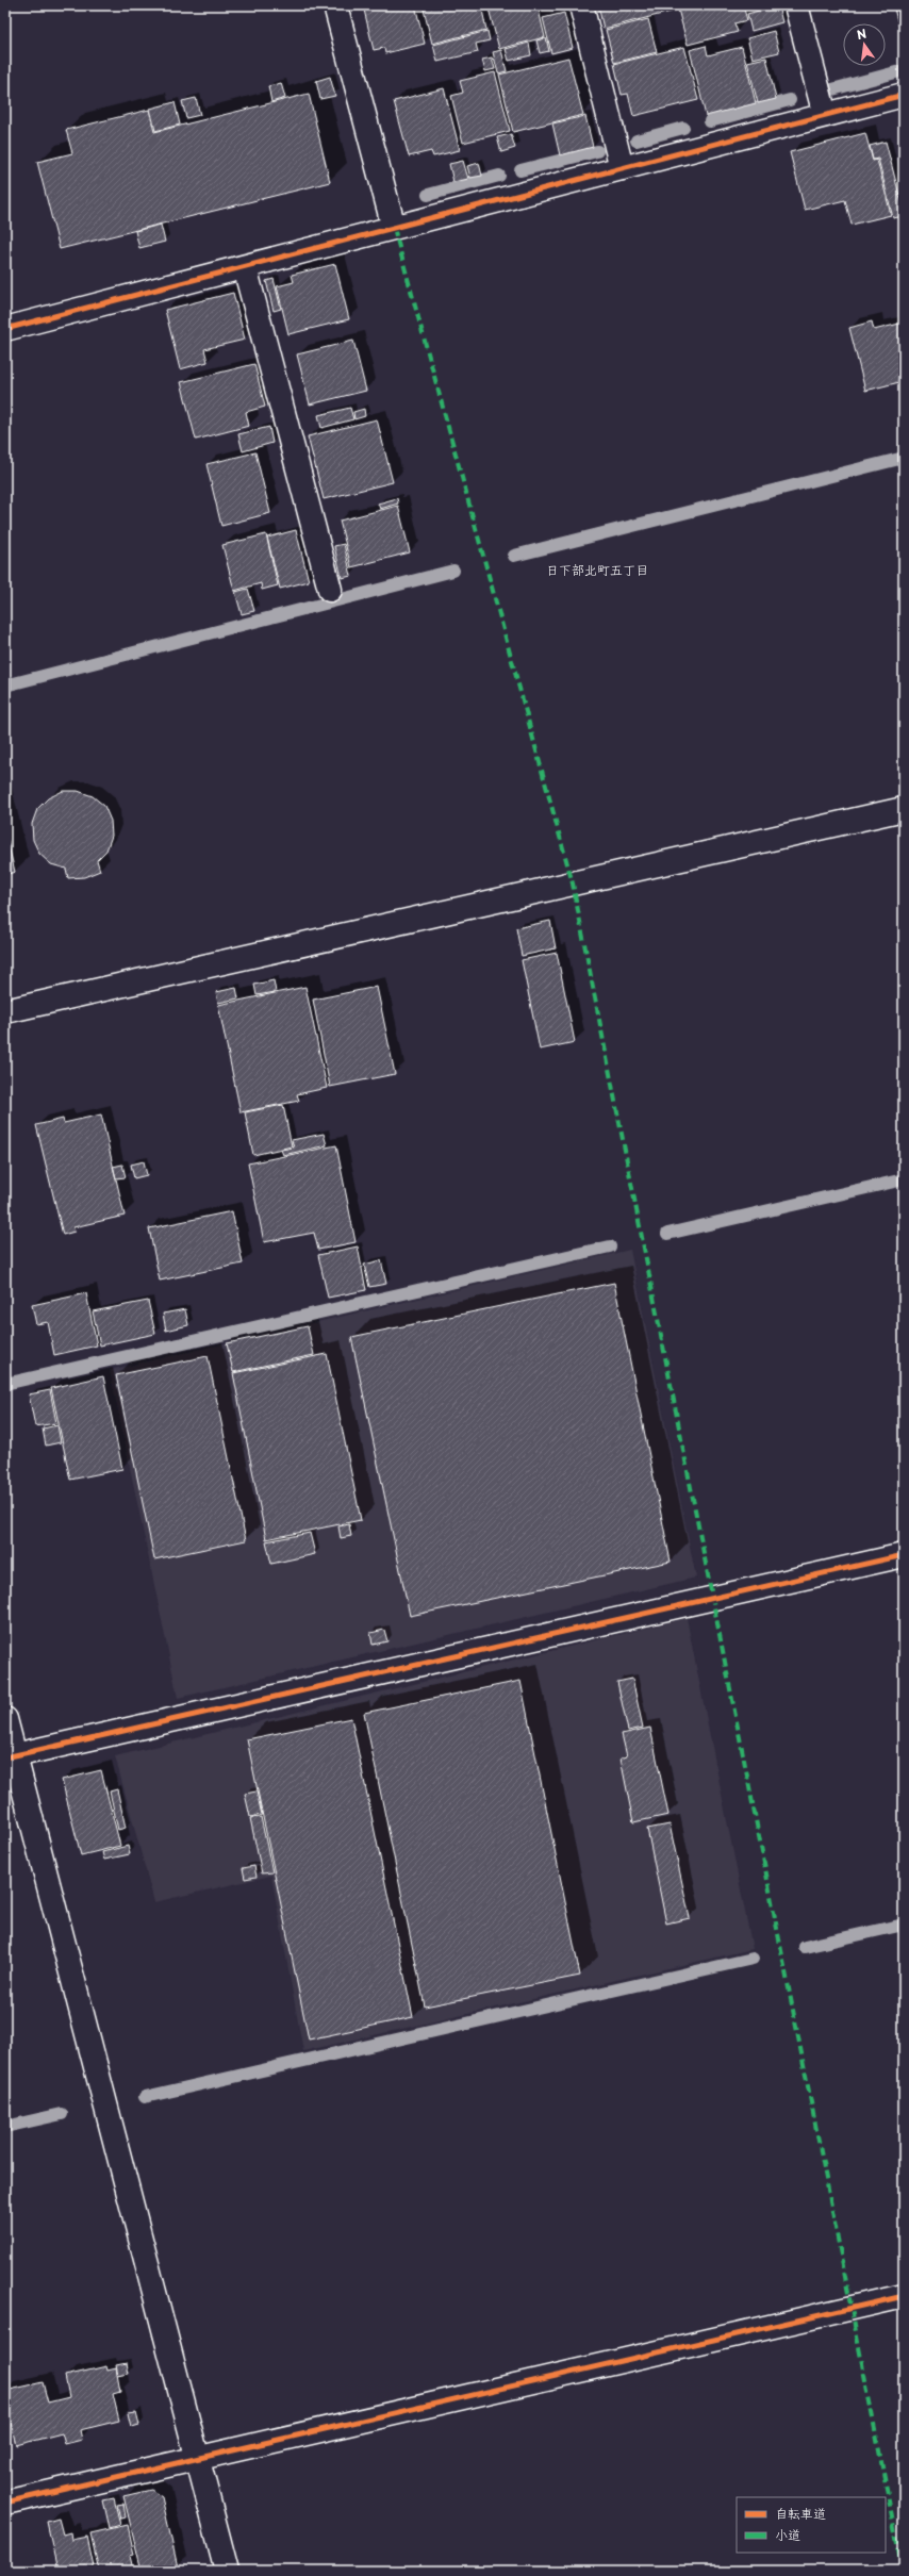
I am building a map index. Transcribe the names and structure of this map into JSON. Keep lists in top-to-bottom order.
{
  "districts": ["日下部北町五丁目"],
  "legend": ["自転車道", "小道"],
  "north": "top"
}
